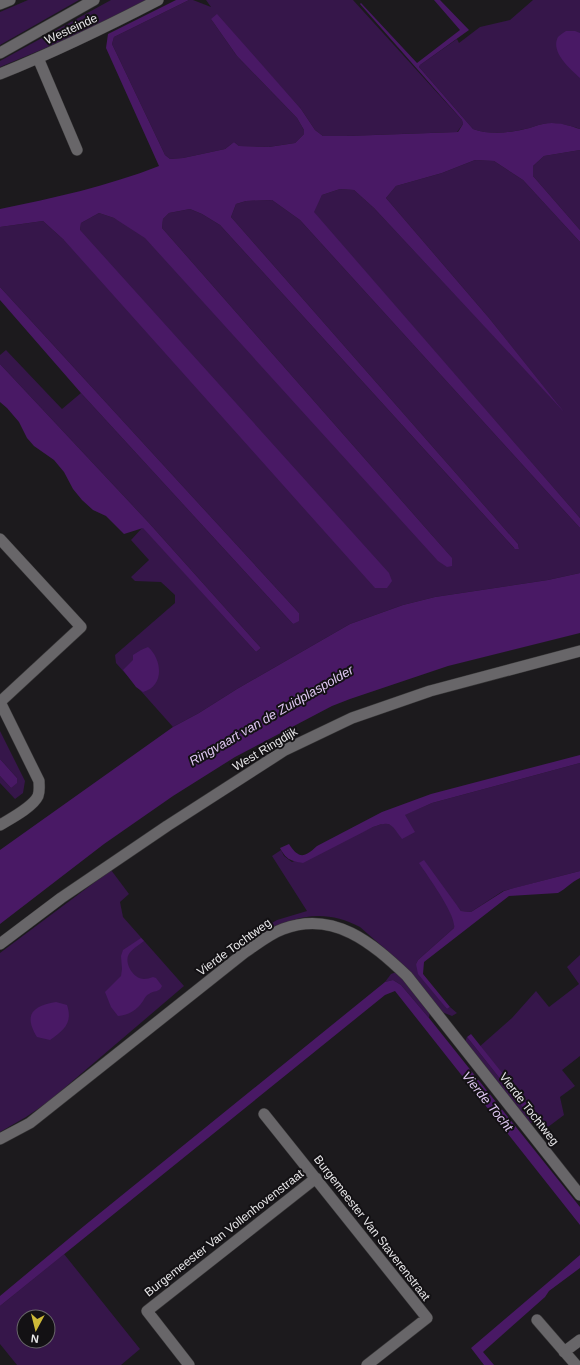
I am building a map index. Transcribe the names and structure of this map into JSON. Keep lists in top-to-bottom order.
{
  "streets": {
    "street": [
      "Westeinde",
      "West Ringdijk",
      "Vierde Tochtweg",
      "Burgemeester Van Staverenstraat",
      "Burgemeester Van Vollenhovenstraat"
    ]
  },
  "crossings": [
    ["Burgemeester Van Staverenstraat", "Burgemeester Van Vollenhovenstraat"]
  ],
  "water": ["Ringvaart van de Zuidplaspolder", "Vierde Tocht"],
  "north": "bottom"
}
